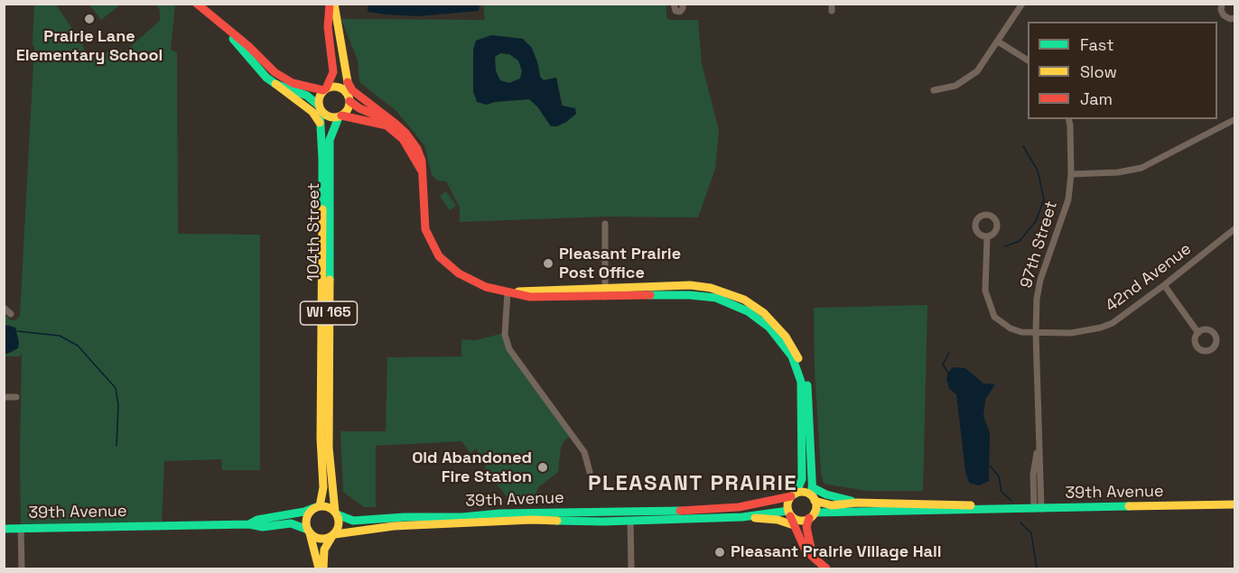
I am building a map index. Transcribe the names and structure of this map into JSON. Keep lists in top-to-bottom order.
{
  "streets": {
    "main road": ["104th Street", "WI 165", "39th Avenue"],
    "street": ["97th Street", "42nd Avenue"]
  },
  "crossings": [
    ["104th Street", "WI 165"],
    ["104th Street", "39th Avenue"],
    ["97th Street", "42nd Avenue"],
    ["97th Street", "39th Avenue"],
    ["WI 165", "39th Avenue"]
  ],
  "districts": ["PLEASANT PRAIRIE"],
  "places": [
    "Prairie Lane Elementary School",
    "Pleasant Prairie Post Office",
    "Old Abandoned Fire Station",
    "Pleasant Prairie Village Hall"
  ],
  "legend": ["Fast", "Slow", "Jam"]
}
